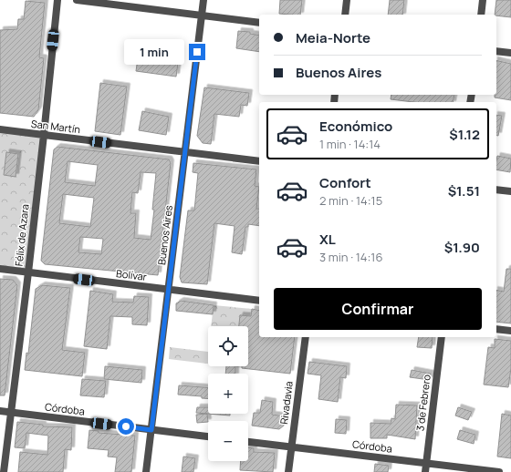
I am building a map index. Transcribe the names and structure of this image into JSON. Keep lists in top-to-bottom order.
{
  "streets": {
    "street": [
      "San Martín",
      "Félix de Azara",
      "Buenos Aires",
      "Bolívar",
      "Rivadavia",
      "3 de Febrero",
      "Córdoba"
    ]
  },
  "crossings": [
    ["San Martín", "Félix de Azara"],
    ["San Martín", "Buenos Aires"],
    ["Félix de Azara", "Bolívar"],
    ["Félix de Azara", "Córdoba"],
    ["Buenos Aires", "Bolívar"],
    ["Buenos Aires", "Córdoba"],
    ["Rivadavia", "Córdoba"],
    ["3 de Febrero", "Córdoba"]
  ],
  "page": {
    "banner": ["Meia-Norte", "Buenos Aires"],
    "bubble": "1 min",
    "list": [
      {
        "name": "Económico",
        "note": "1 min · 14:14",
        "value": "$1.12"
      },
      {
        "name": "Confort",
        "note": "2 min · 14:15",
        "value": "$1.51"
      },
      {
        "name": "XL",
        "note": "3 min · 14:16",
        "value": "$1.90"
      }
    ],
    "buttons": "Confirmar",
    "map_buttons": ["+", "−"]
  }
}
